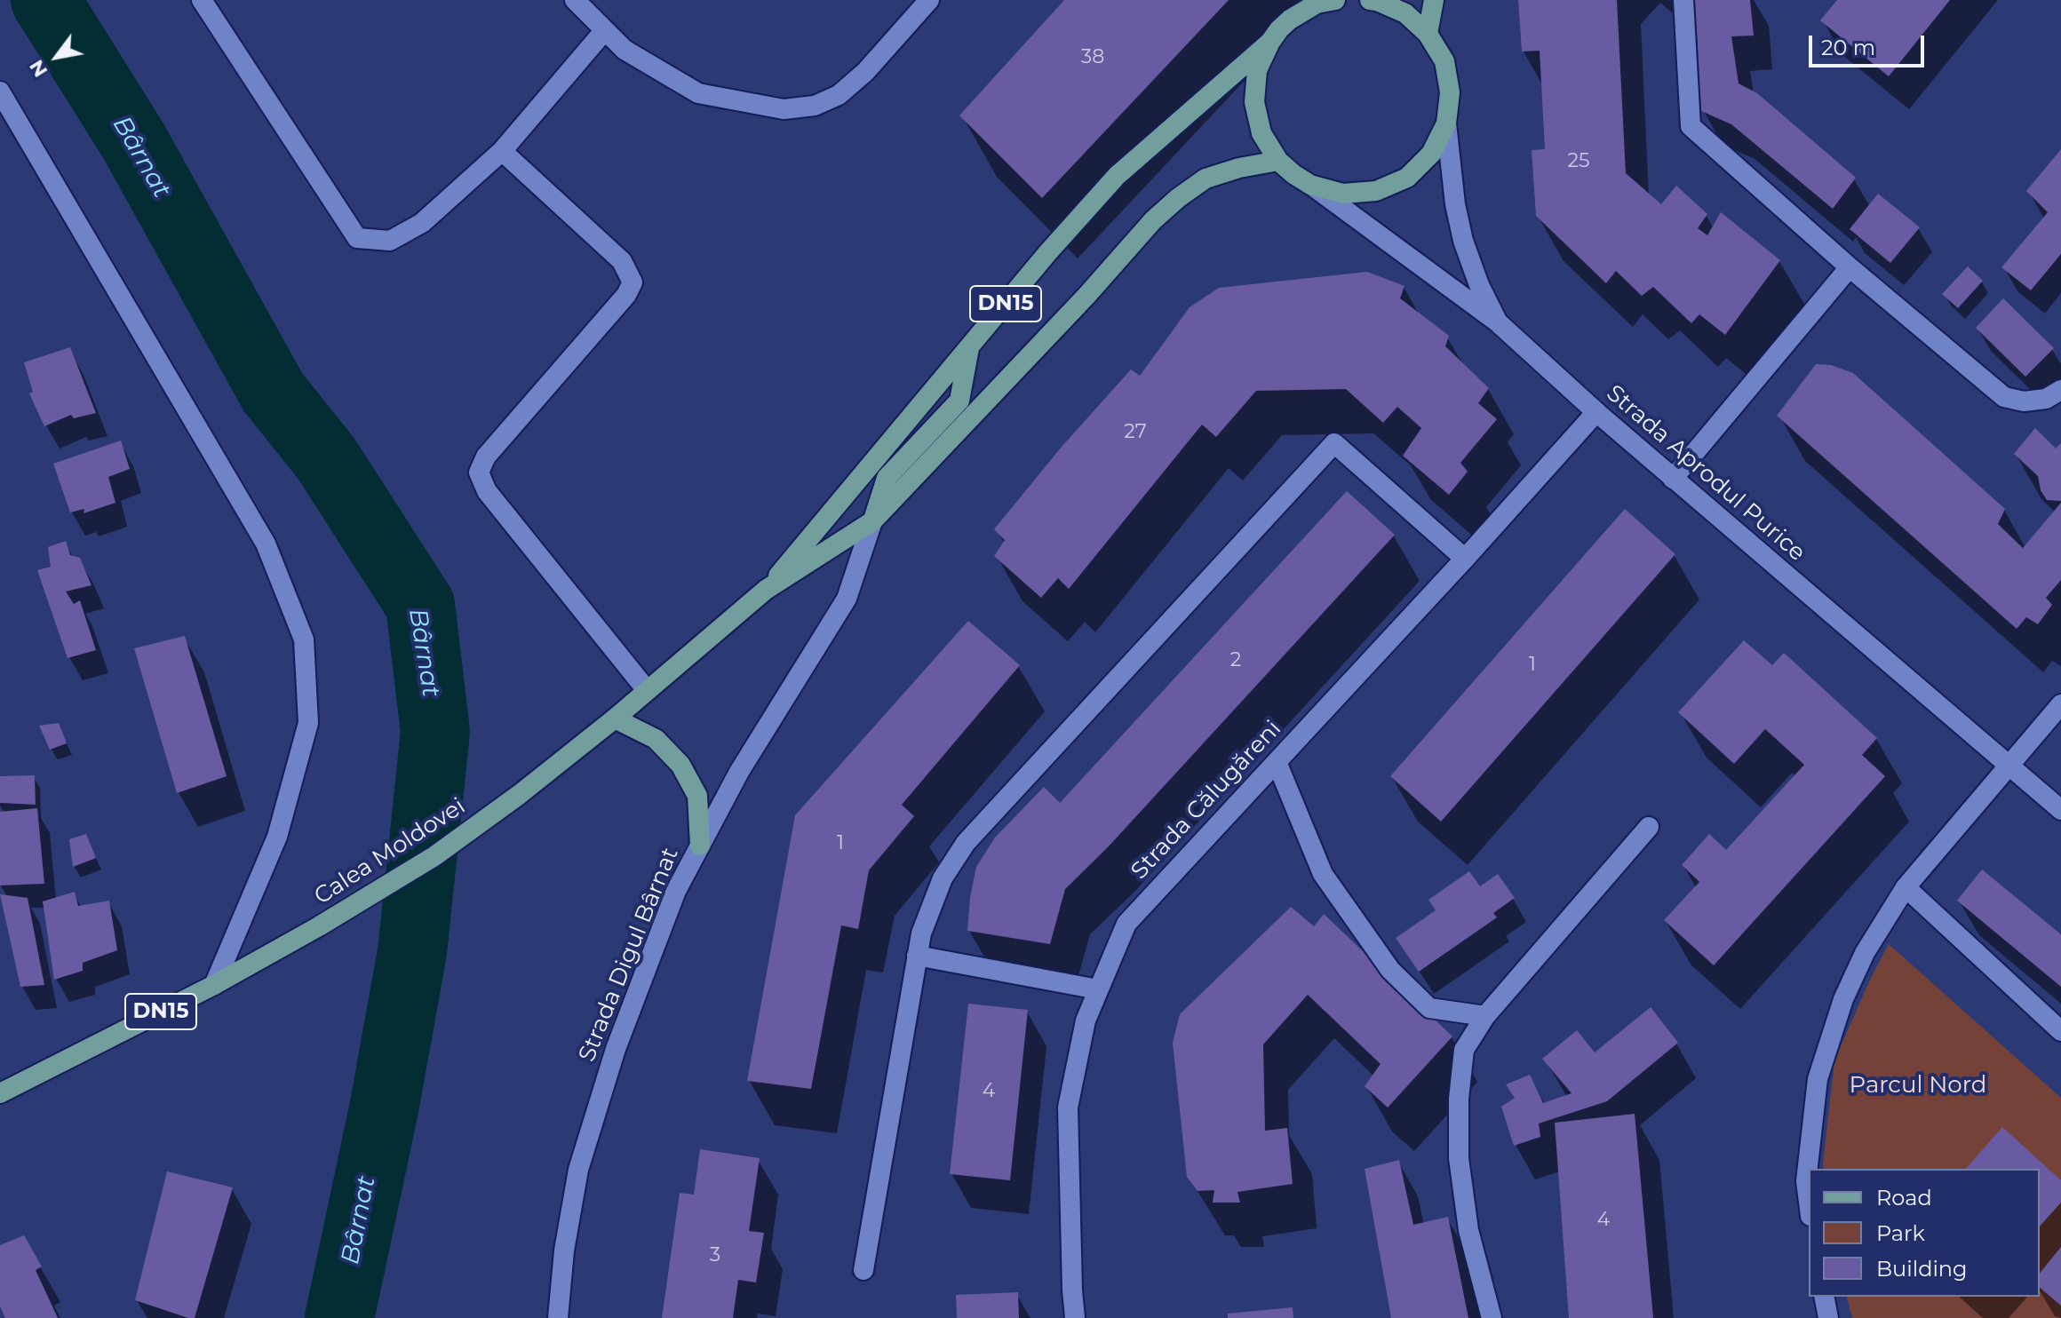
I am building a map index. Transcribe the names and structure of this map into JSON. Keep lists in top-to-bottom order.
{
  "streets": {
    "main road": ["DN15", "Calea Moldovei"],
    "street": ["Strada Aprodul Purice", "Strada Călugăreni", "Strada Digul Bârnat"]
  },
  "crossings": [
    ["DN15", "Strada Aprodul Purice"],
    ["DN15", "Calea Moldovei"],
    ["DN15", "Strada Digul Bârnat"],
    ["Strada Aprodul Purice", "Strada Călugăreni"]
  ],
  "water": ["Bârnat"],
  "parks": ["Parcul Nord"],
  "house_numbers": [
    "38",
    "25",
    "27",
    "2",
    "1",
    "1",
    "4",
    "4",
    "3"
  ],
  "legend": ["Road", "Park", "Building"],
  "scale_bar": "20 m",
  "north": "bottom left"
}
